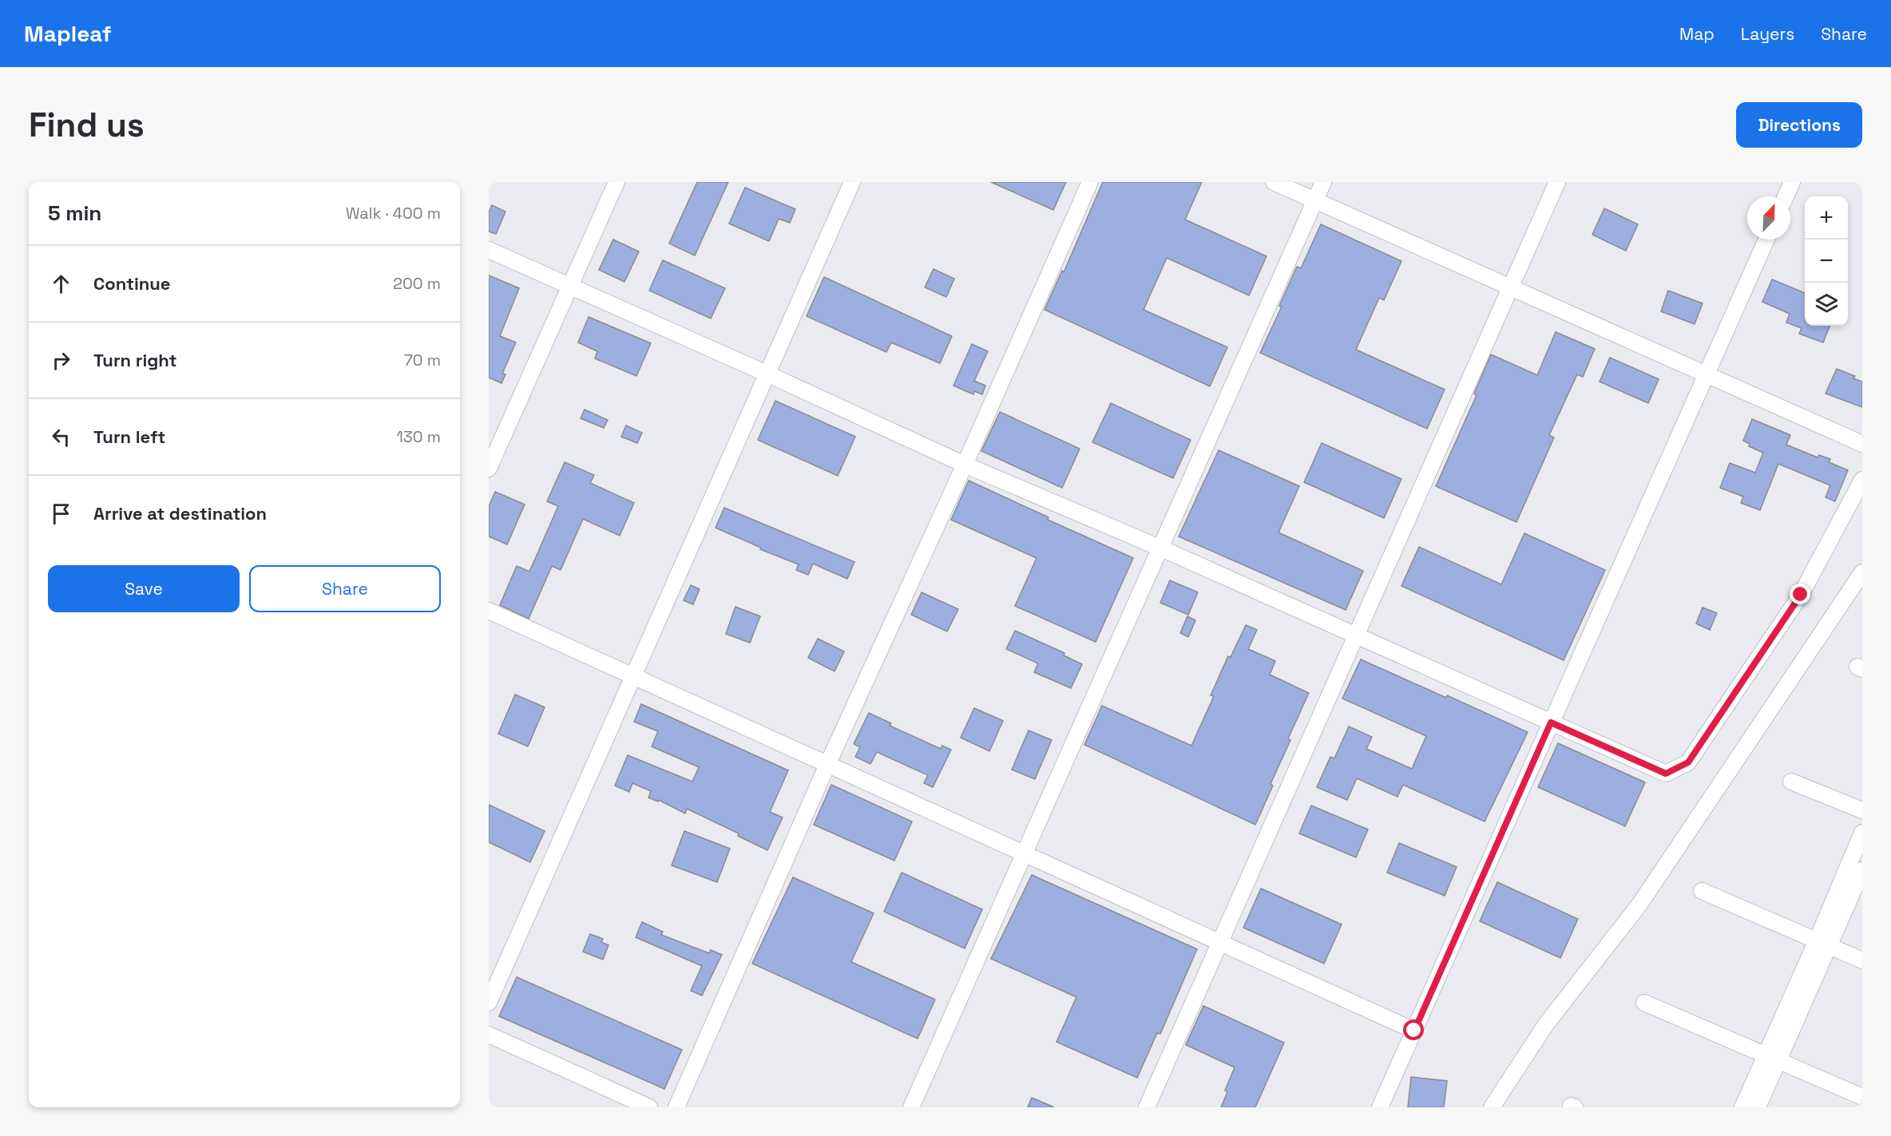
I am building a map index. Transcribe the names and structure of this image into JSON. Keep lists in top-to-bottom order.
{
  "north": "top right",
  "page": {
    "header": "Mapleaf",
    "nav": ["Map", "Layers", "Share"],
    "buttons": [
      "Directions",
      ["Save", "Share"]
    ],
    "title": "Find us",
    "heading": ["5 min", "Walk · 400 m"],
    "map_buttons": ["+", "−"],
    "list": [
      ["Continue", "200 m"],
      ["Turn right", "70 m"],
      ["Turn left", "130 m"],
      "Arrive at destination"
    ]
  }
}
